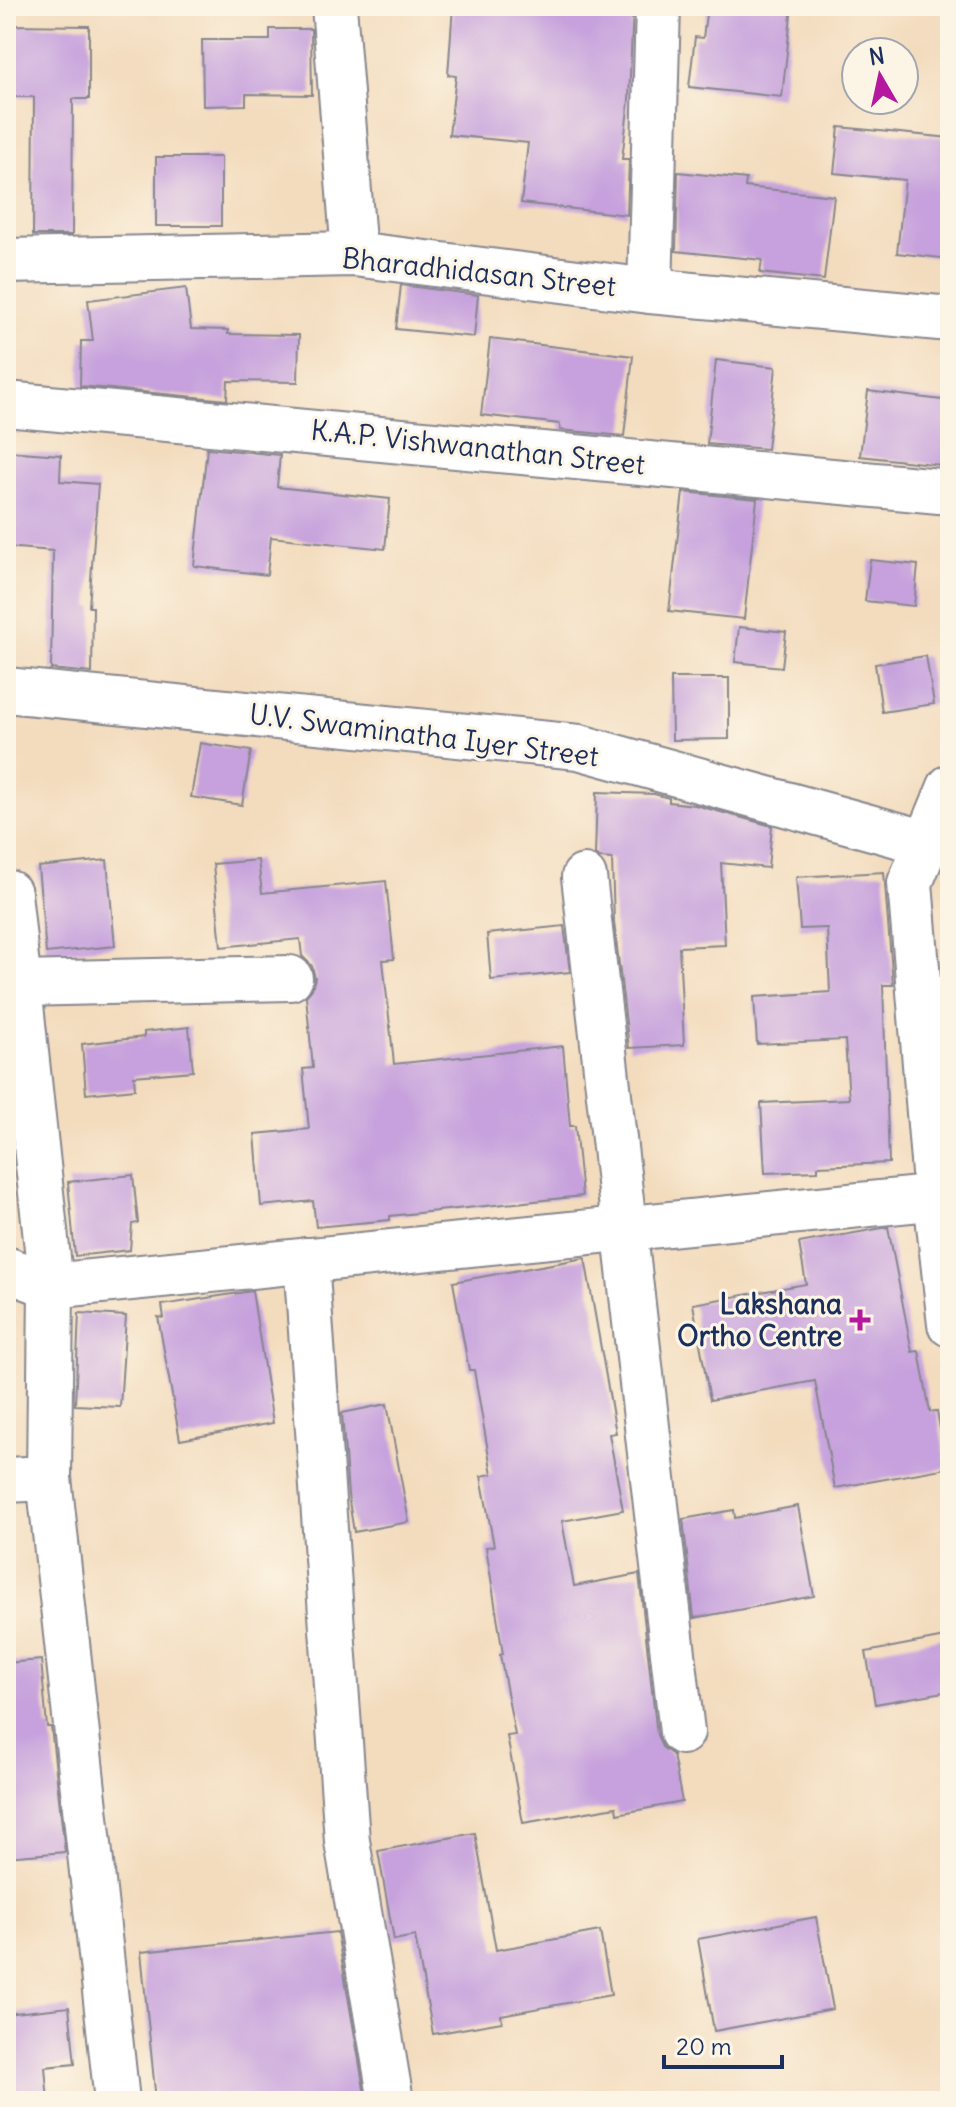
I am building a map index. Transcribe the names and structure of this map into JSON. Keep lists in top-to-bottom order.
{
  "streets": {
    "street": ["Bharadhidasan Street", "K.A.P. Vishwanathan Street", "U.V. Swaminatha Iyer Street"]
  },
  "places": {
    "health": ["Lakshana Ortho Centre"]
  },
  "scale_bar": "20 m",
  "north": "top"
}
